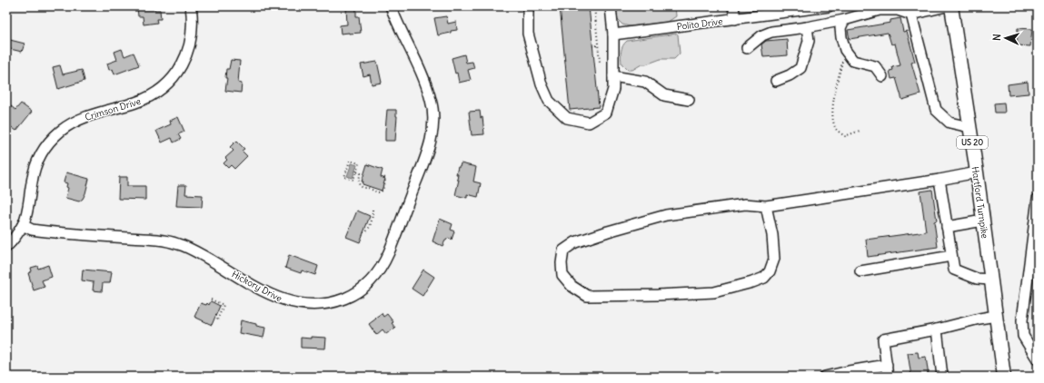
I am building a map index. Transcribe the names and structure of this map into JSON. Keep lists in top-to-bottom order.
{
  "streets": {
    "main road": ["US 20", "Hartford Turnpike"],
    "street": ["Polito Drive", "Crimson Drive", "Hickory Drive"]
  },
  "crossings": [
    ["Crimson Drive", "Hickory Drive"]
  ],
  "north": "left"
}
